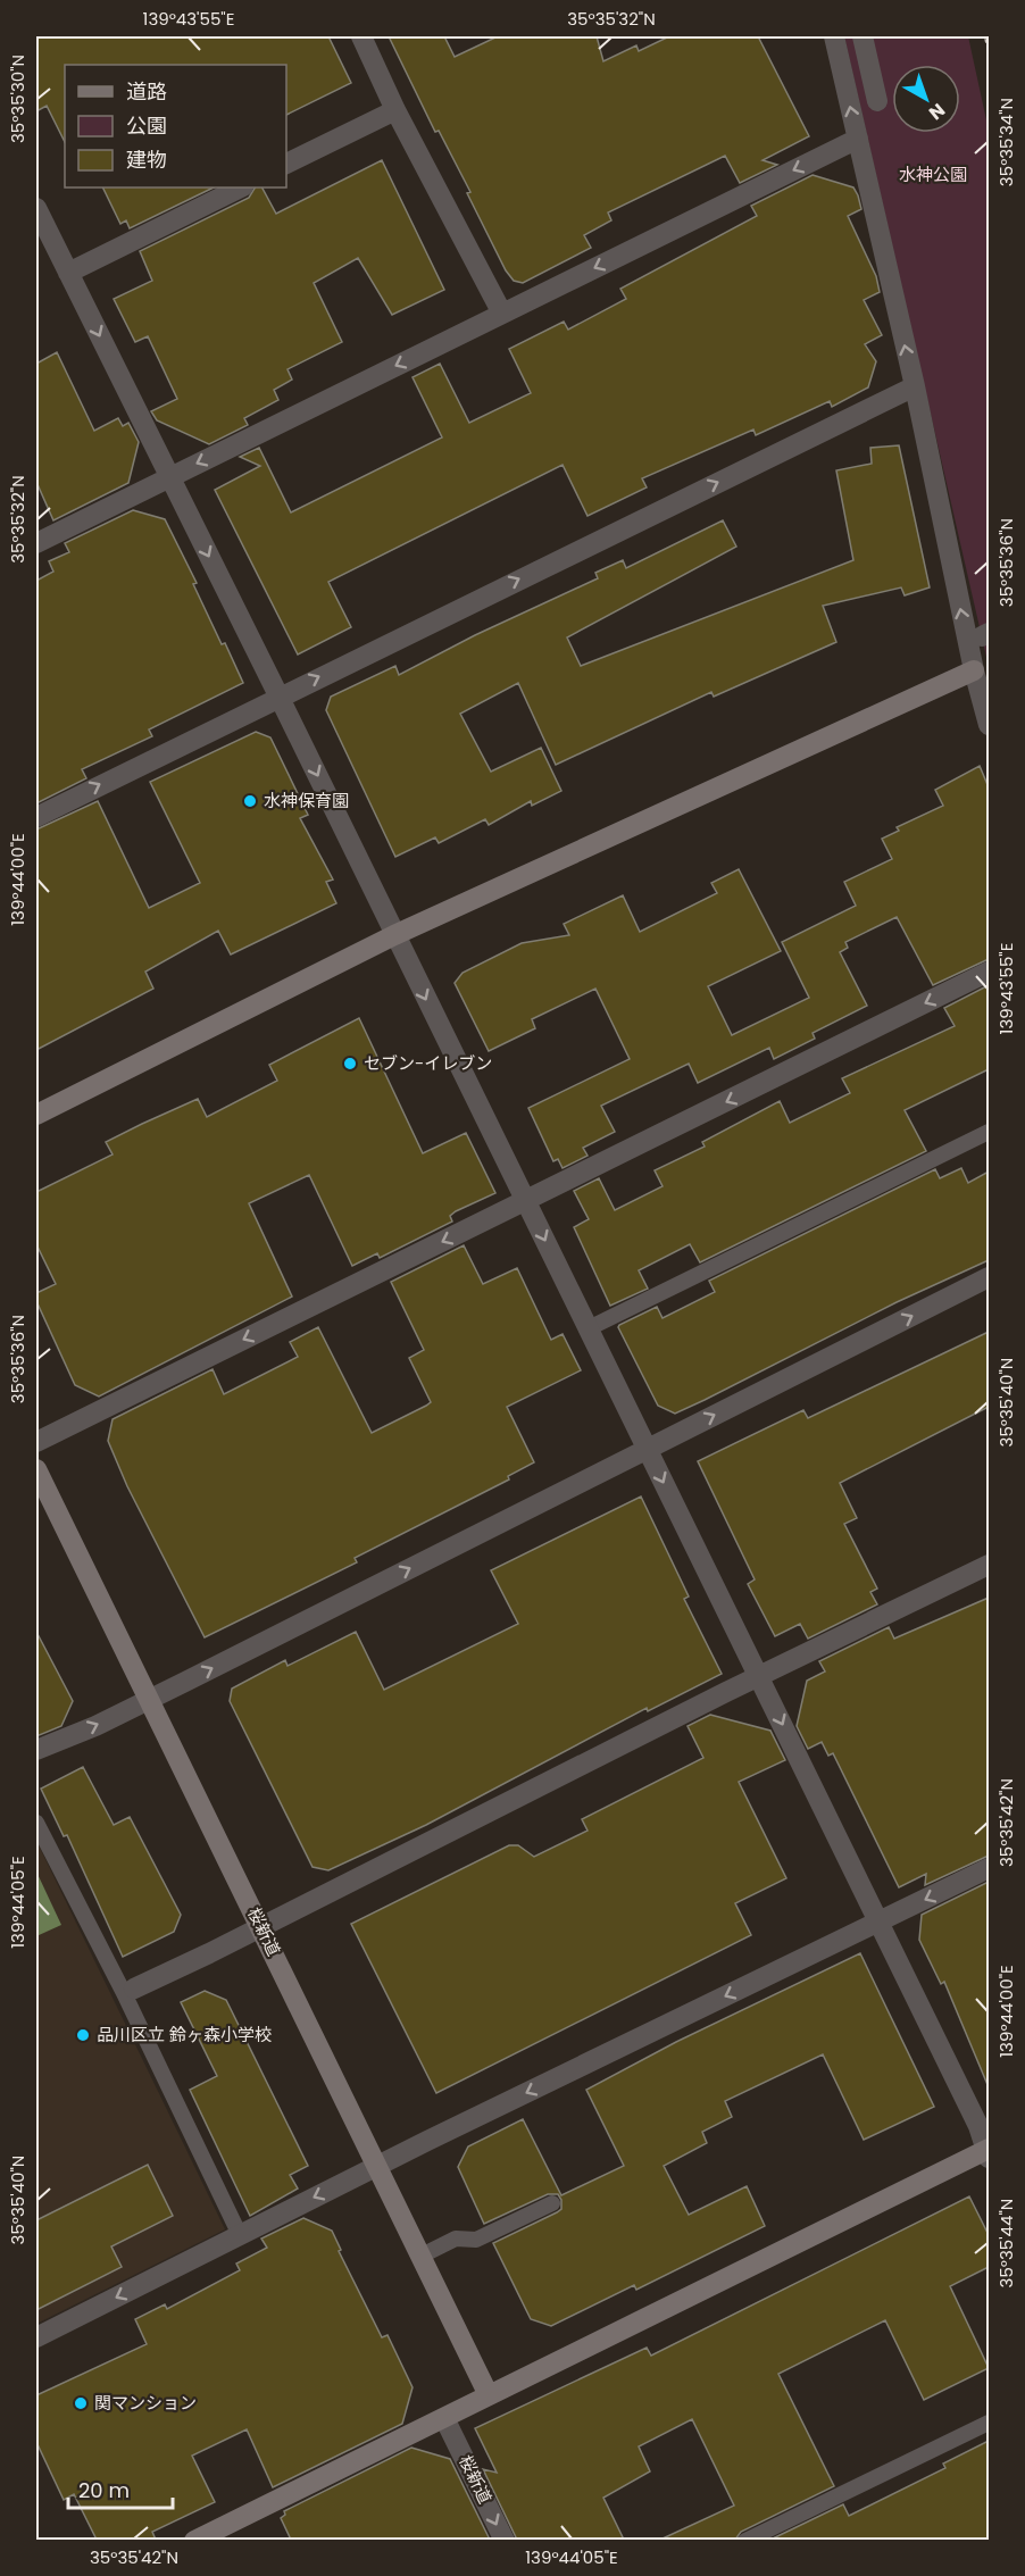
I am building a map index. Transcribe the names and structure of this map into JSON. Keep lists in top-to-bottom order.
{
  "streets": {
    "street": ["桜新道"]
  },
  "parks": ["水神公園"],
  "places": [
    "水神保育園",
    "セブン-イレブン",
    "品川区立 鈴ヶ森小学校",
    "関マンション"
  ],
  "legend": ["道路", "公園", "建物"],
  "scale_bar": "20 m",
  "north": "bottom right",
  "coordinates": [
    "139°43'55\"E",
    "35°35'32\"N",
    "35°35'30\"N",
    "35°35'34\"N",
    "35°35'36\"N",
    "139°44'00\"E",
    "35°35'40\"N",
    "35°35'42\"N",
    "139°44'05\"E",
    "35°35'44\"N"
  ]
}
